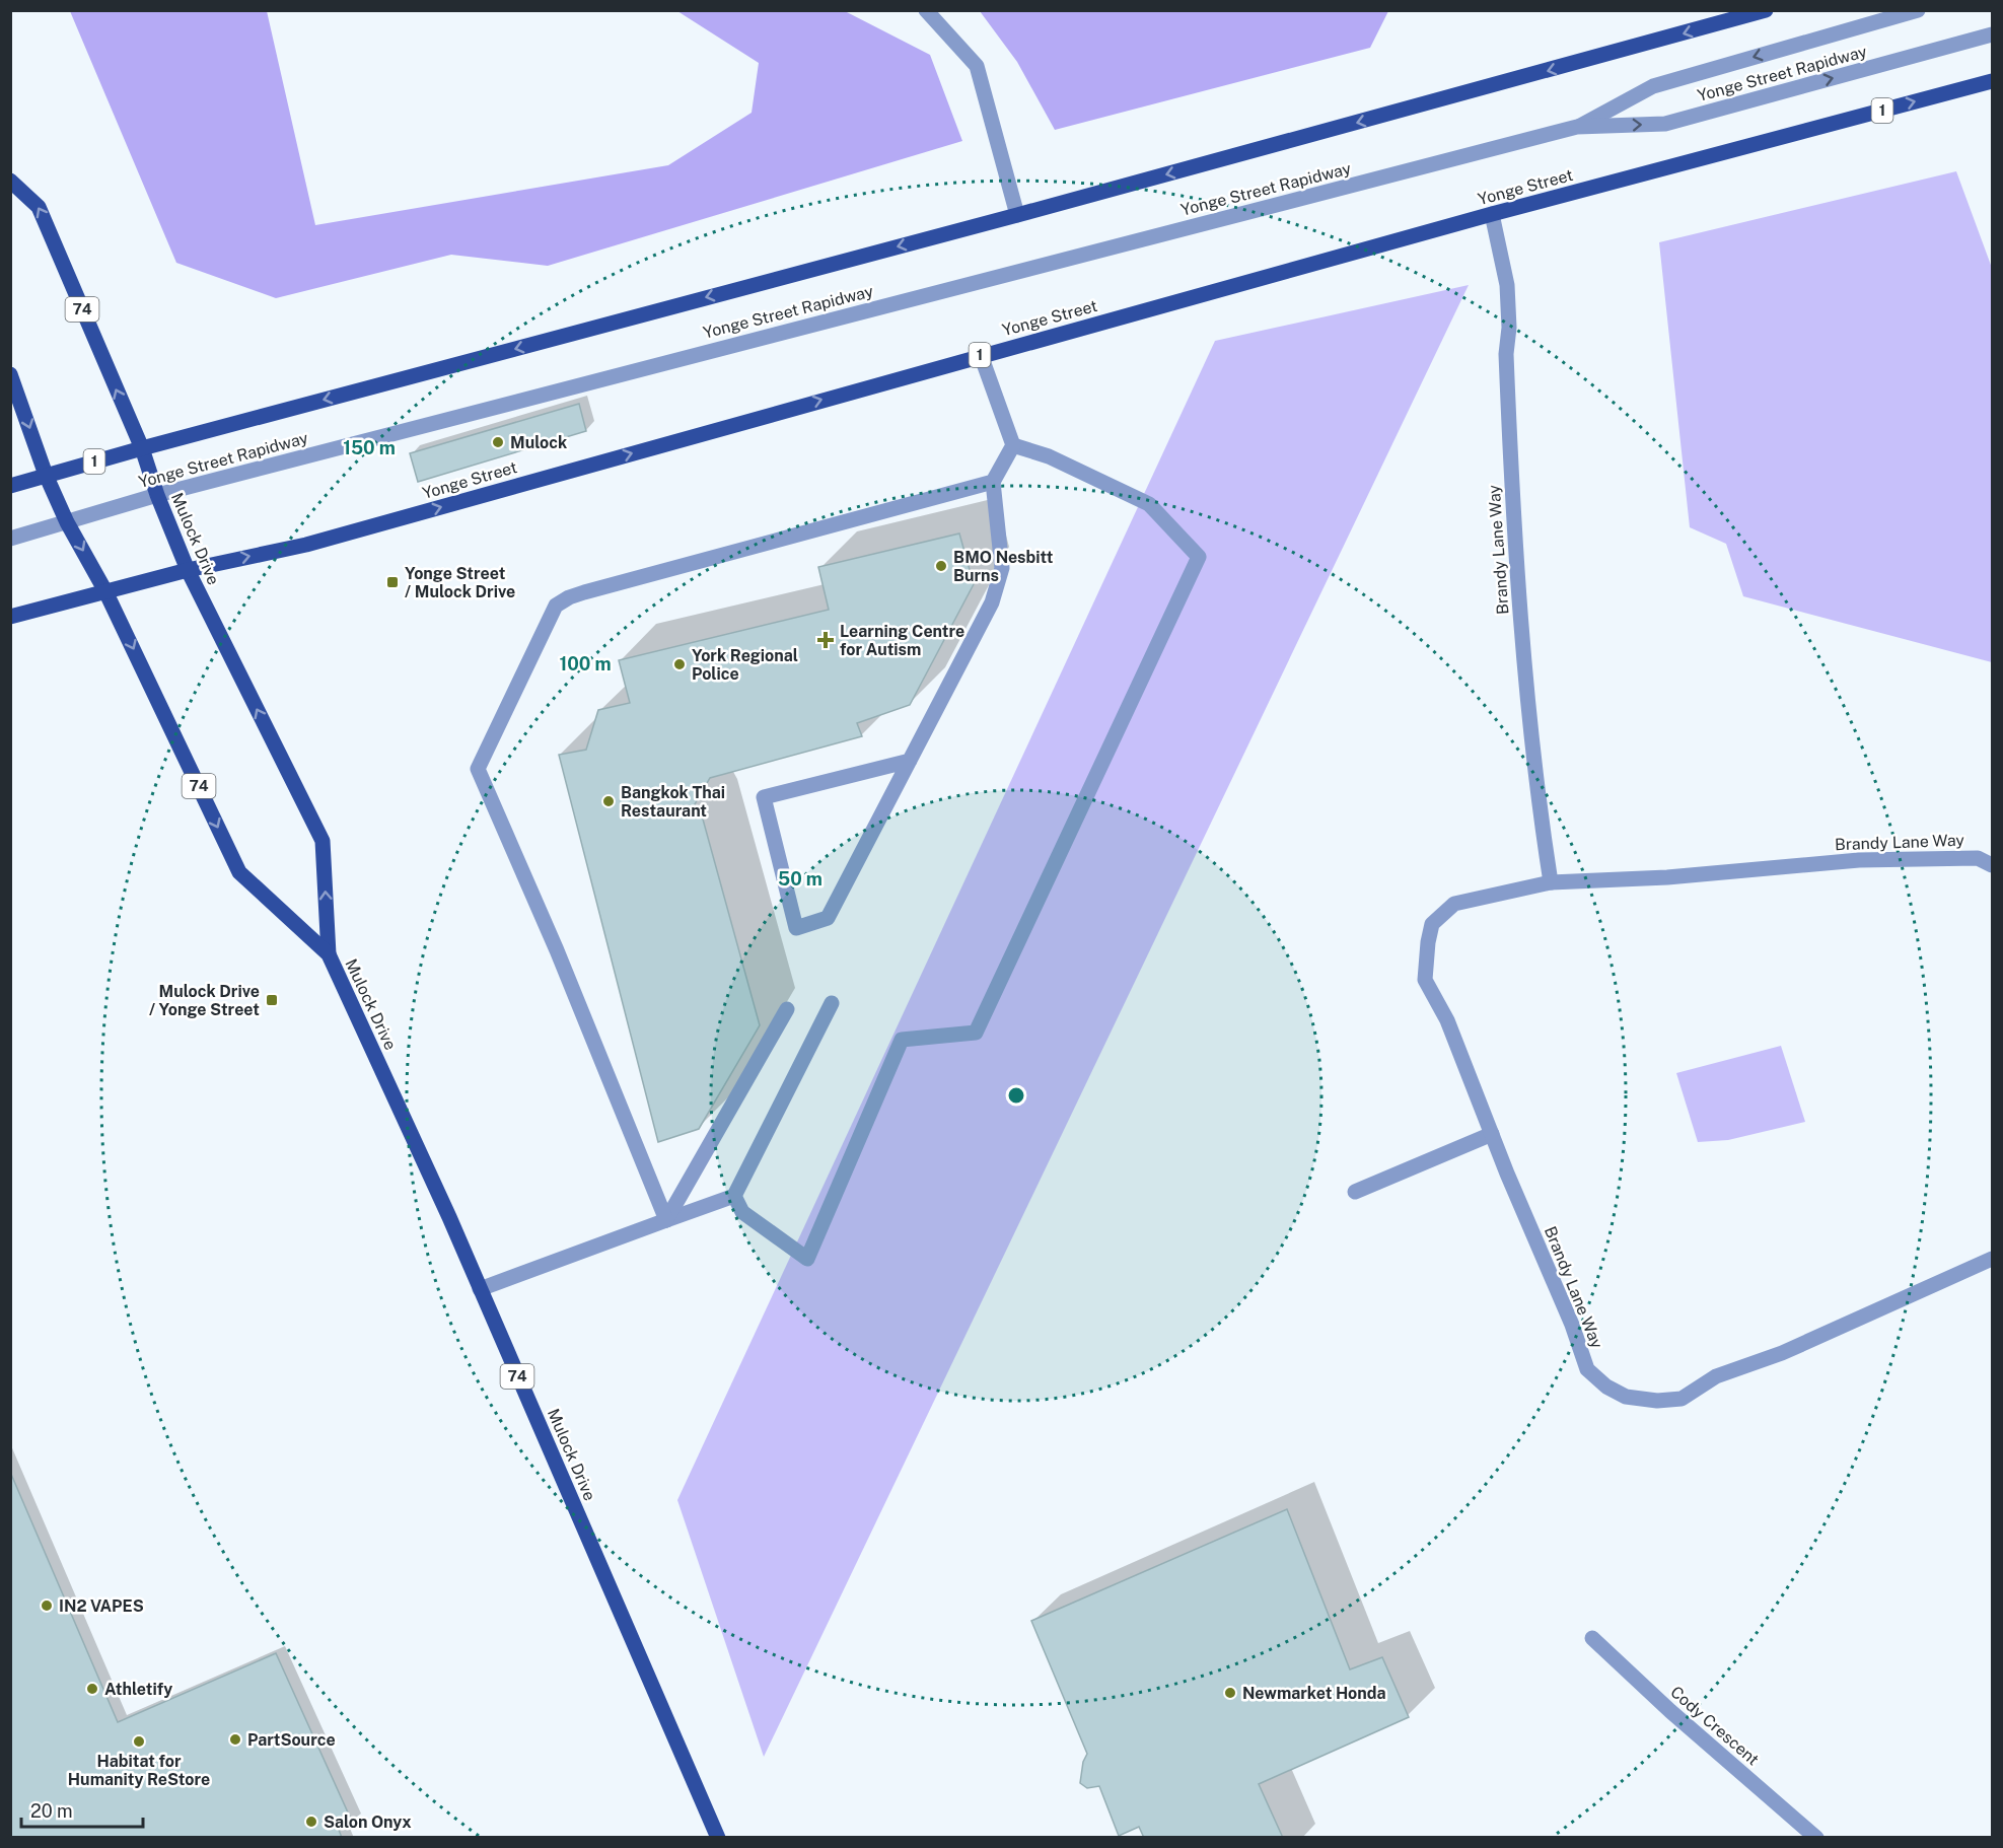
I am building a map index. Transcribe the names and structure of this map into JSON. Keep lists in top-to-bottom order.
{
  "streets": {
    "main road": [
      "1",
      "Yonge Street",
      "74",
      "Mulock Drive"
    ],
    "street": ["Yonge Street Rapidway", "Brandy Lane Way", "Cody Crescent"]
  },
  "crossings": [
    ["Yonge Street Rapidway", "Mulock Drive"],
    ["1", "Mulock Drive"],
    ["Yonge Street", "Mulock Drive"],
    ["Yonge Street", "Brandy Lane Way"]
  ],
  "places": {
    "other": [
      "Mulock",
      "BMO Nesbitt Burns",
      "York Regional Police",
      "Bangkok Thai Restaurant",
      "IN2 VAPES",
      "Athletify",
      "Newmarket Honda",
      "PartSource",
      "Habitat for Humanity ReStore",
      "Salon Onyx"
    ],
    "transit": ["Yonge Street / Mulock Drive", "Mulock Drive / Yonge Street"],
    "health": ["Learning Centre for Autism"]
  },
  "scale_bar": "20 m",
  "rings": ["150 m", "100 m", "50 m"]
}
